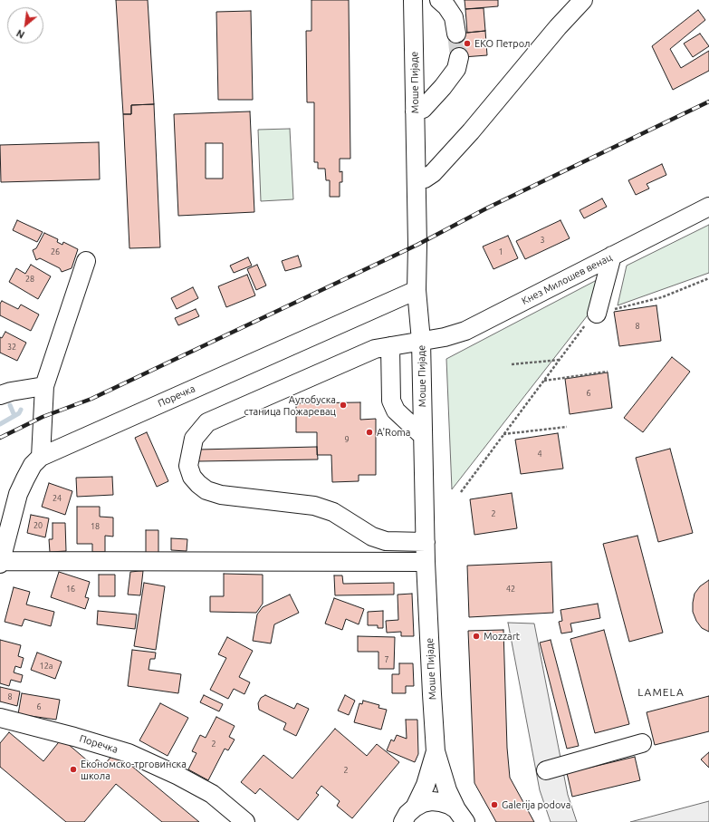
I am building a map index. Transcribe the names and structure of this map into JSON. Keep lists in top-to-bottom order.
{
  "streets": {
    "street": ["Моше Пијаде", "Кнез Милошев венац", "Поречка"]
  },
  "crossings": [
    ["Моше Пијаде", "Кнез Милошев венац"],
    ["Моше Пијаде", "Поречка"]
  ],
  "districts": ["LAMELA"],
  "places": [
    "ЕКО Петрол",
    "Аутобуска станица Пожаревац",
    "A'Roma",
    "Mozzart",
    "Економско-трговинска школа",
    "Galerija podova"
  ],
  "house_numbers": [
    "3",
    "26",
    "1",
    "28",
    "8",
    "32",
    "6",
    "9",
    "4",
    "24",
    "2",
    "20",
    "18",
    "16",
    "42",
    "7",
    "12a",
    "8",
    "6",
    "2",
    "2"
  ],
  "north": "bottom left"
}
